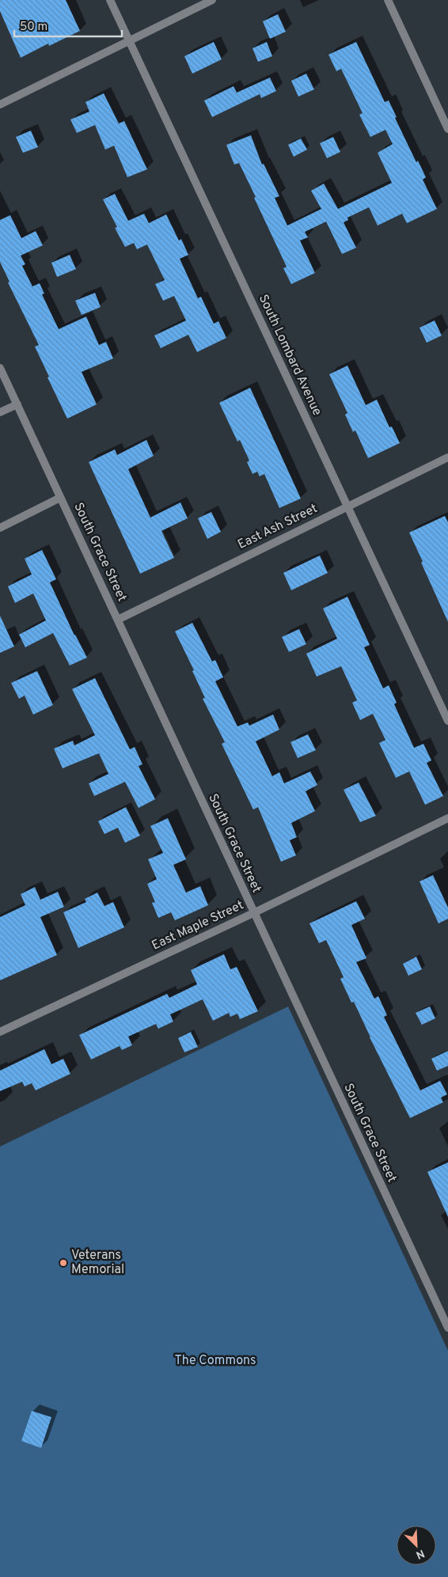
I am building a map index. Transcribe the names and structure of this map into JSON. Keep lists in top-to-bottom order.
{
  "streets": {
    "street": [
      "South Lombard Avenue",
      "East Ash Street",
      "South Grace Street",
      "East Maple Street"
    ]
  },
  "crossings": [
    ["South Lombard Avenue", "East Ash Street"],
    ["East Ash Street", "South Grace Street"],
    ["South Grace Street", "East Maple Street"]
  ],
  "parks": ["The Commons"],
  "places": ["Veterans Memorial"],
  "scale_bar": "50 m",
  "north": "bottom right"
}
